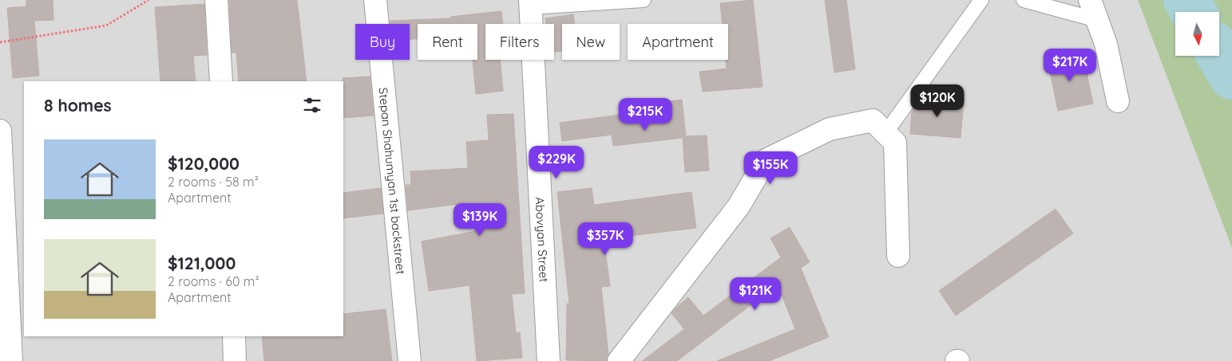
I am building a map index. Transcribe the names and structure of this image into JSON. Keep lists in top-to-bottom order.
{
  "streets": {
    "street": ["Stepan Shahumyan 1st backstreet", "Abovyan Street"]
  },
  "north": "bottom",
  "page": {
    "chip": [
      "Buy",
      "Rent",
      "Filters",
      "New",
      "Apartment"
    ],
    "price": [
      "$217K",
      "$120K",
      "$215K",
      "$229K",
      "$155K",
      "$139K",
      "$357K",
      "$121K"
    ],
    "heading": "8 homes",
    "list": [
      {
        "name": "$120,000",
        "note": "2 rooms · 58 m² · Apartment"
      },
      {
        "name": "$121,000",
        "note": "2 rooms · 60 m² · Apartment"
      }
    ]
  }
}
